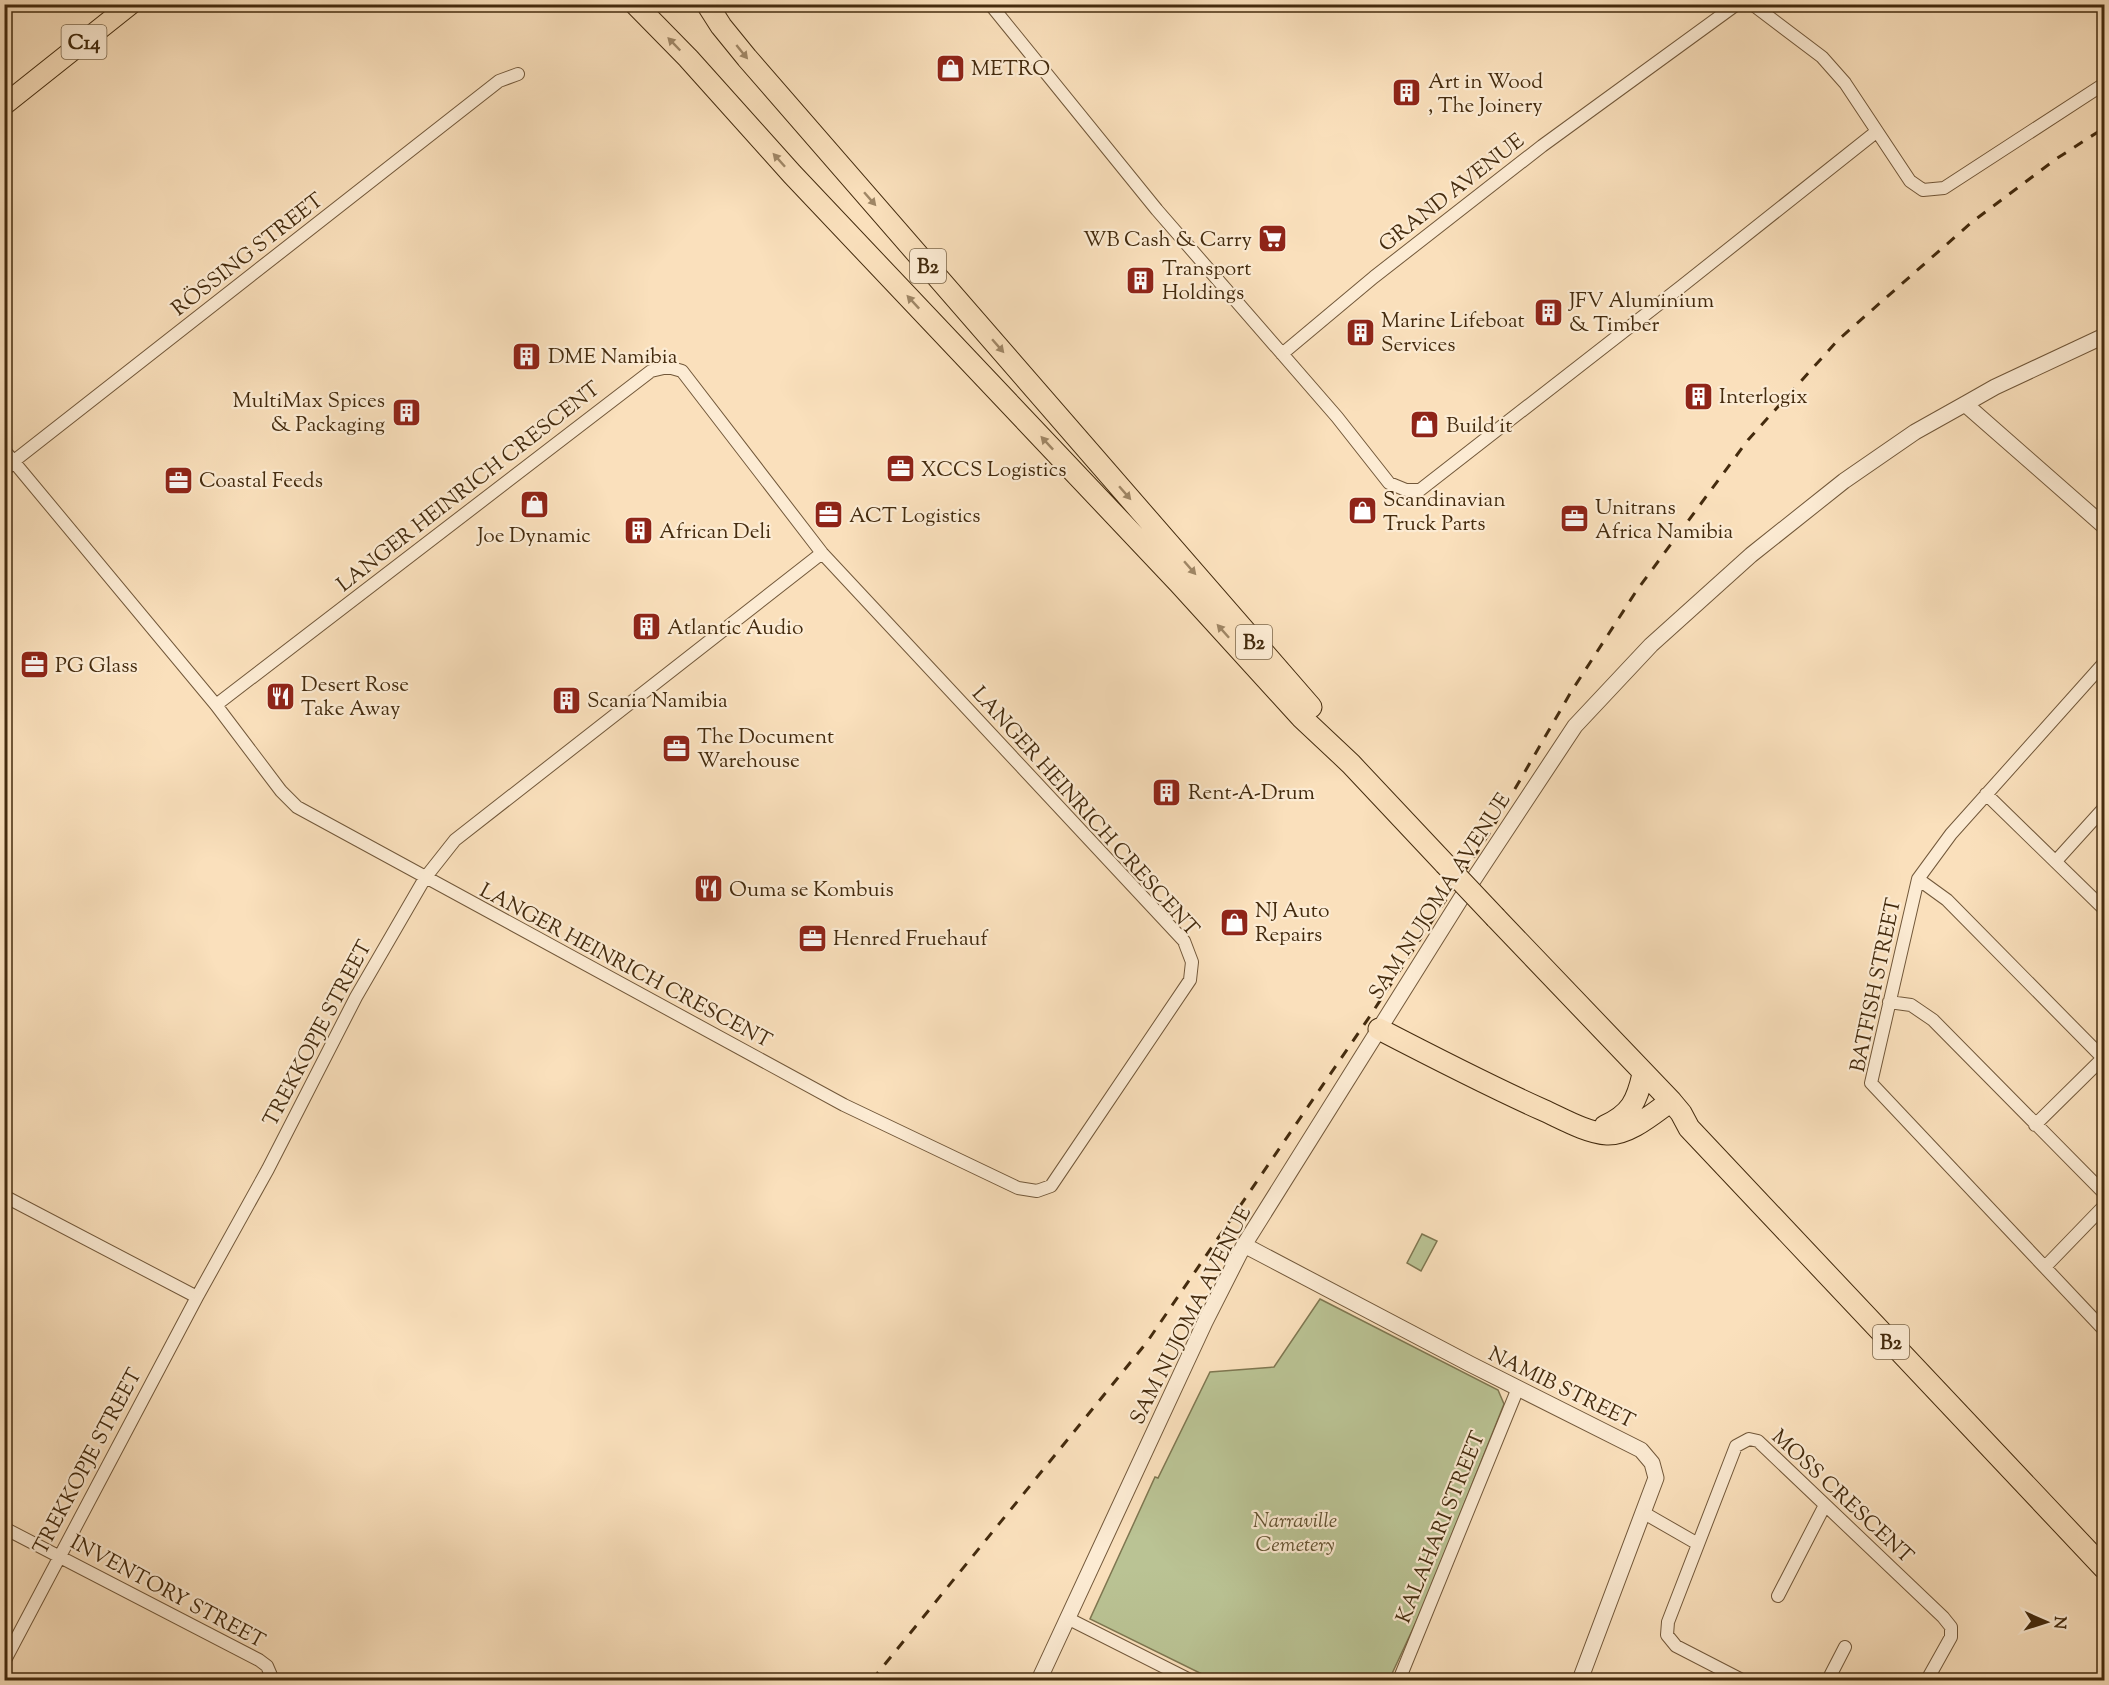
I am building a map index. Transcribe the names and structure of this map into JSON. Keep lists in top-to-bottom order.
{
  "streets": {
    "highway": ["B2"],
    "main road": ["C14"],
    "street": [
      "GRAND AVENUE",
      "RÖSSING STREET",
      "LANGER HEINRICH CRESCENT",
      "SAM NUJOMA AVENUE",
      "BATFISH STREET",
      "TREKKOPJE STREET",
      "NAMIB STREET",
      "MOSS CRESCENT",
      "KALAHARI STREET",
      "INVENTORY STREET"
    ]
  },
  "crossings": [
    ["RÖSSING STREET", "LANGER HEINRICH CRESCENT"],
    ["LANGER HEINRICH CRESCENT", "TREKKOPJE STREET"],
    ["SAM NUJOMA AVENUE", "NAMIB STREET"],
    ["TREKKOPJE STREET", "INVENTORY STREET"],
    ["NAMIB STREET", "KALAHARI STREET"]
  ],
  "parks": ["Narraville Cemetery"],
  "places": {
    "shop": [
      "METRO",
      "Build it",
      "Joe Dynamic",
      "Scandinavian Truck Parts",
      "NJ Auto Repairs"
    ],
    "building": [
      "Art in Wood , The Joinery",
      "Transport Holdings",
      "JFV Aluminium & Timber",
      "Marine Lifeboat Services",
      "DME Namibia",
      "Interlogix",
      "MultiMax Spices & Packaging",
      "African Deli",
      "Atlantic Audio",
      "Scania Namibia",
      "Rent-A-Drum"
    ],
    "supermarket": ["WB Cash & Carry"],
    "office": [
      "XCCS Logistics",
      "Coastal Feeds",
      "ACT Logistics",
      "Unitrans Africa Namibia",
      "PG Glass",
      "The Document Warehouse",
      "Henred Fruehauf"
    ],
    "restaurant": ["Desert Rose Take Away", "Ouma se Kombuis"]
  },
  "north": "right"
}
